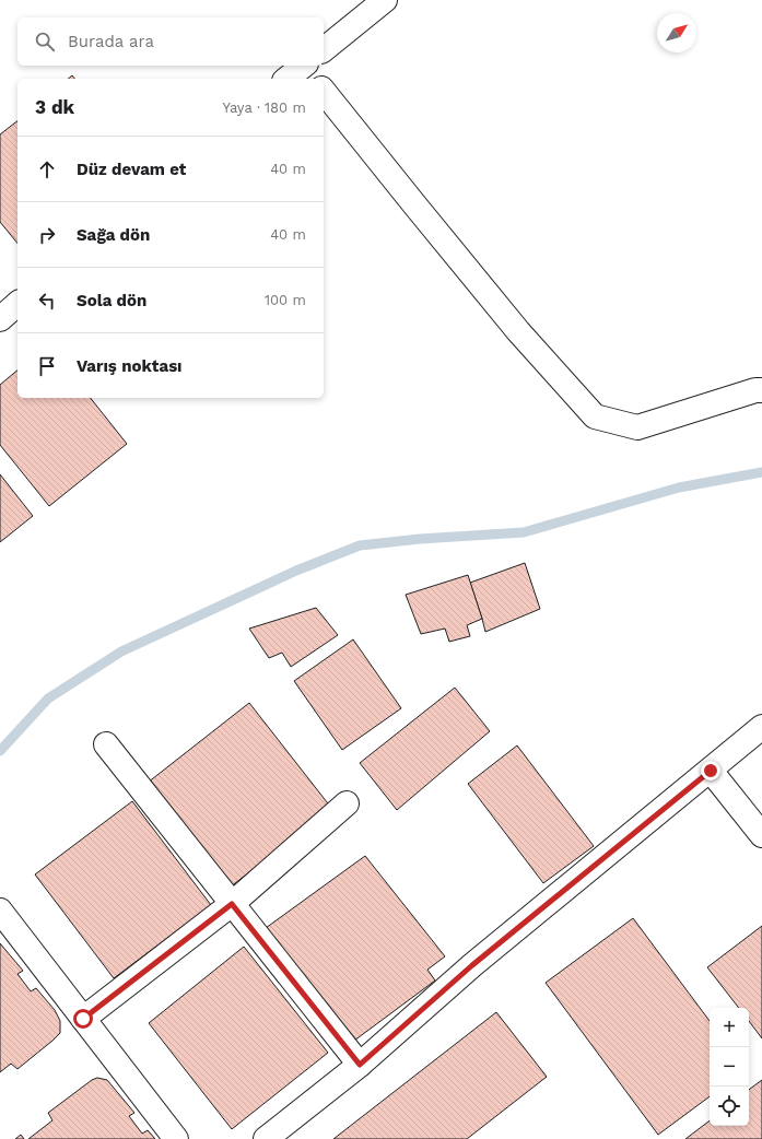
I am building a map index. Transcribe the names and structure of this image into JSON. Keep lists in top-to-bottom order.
{
  "north": "top right",
  "page": {
    "search": "Burada ara",
    "heading": ["3 dk", "Yaya · 180 m"],
    "list": [
      ["Düz devam et", "40 m"],
      ["Sağa dön", "40 m"],
      ["Sola dön", "100 m"],
      "Varış noktası"
    ],
    "map_buttons": ["+", "−"]
  }
}
